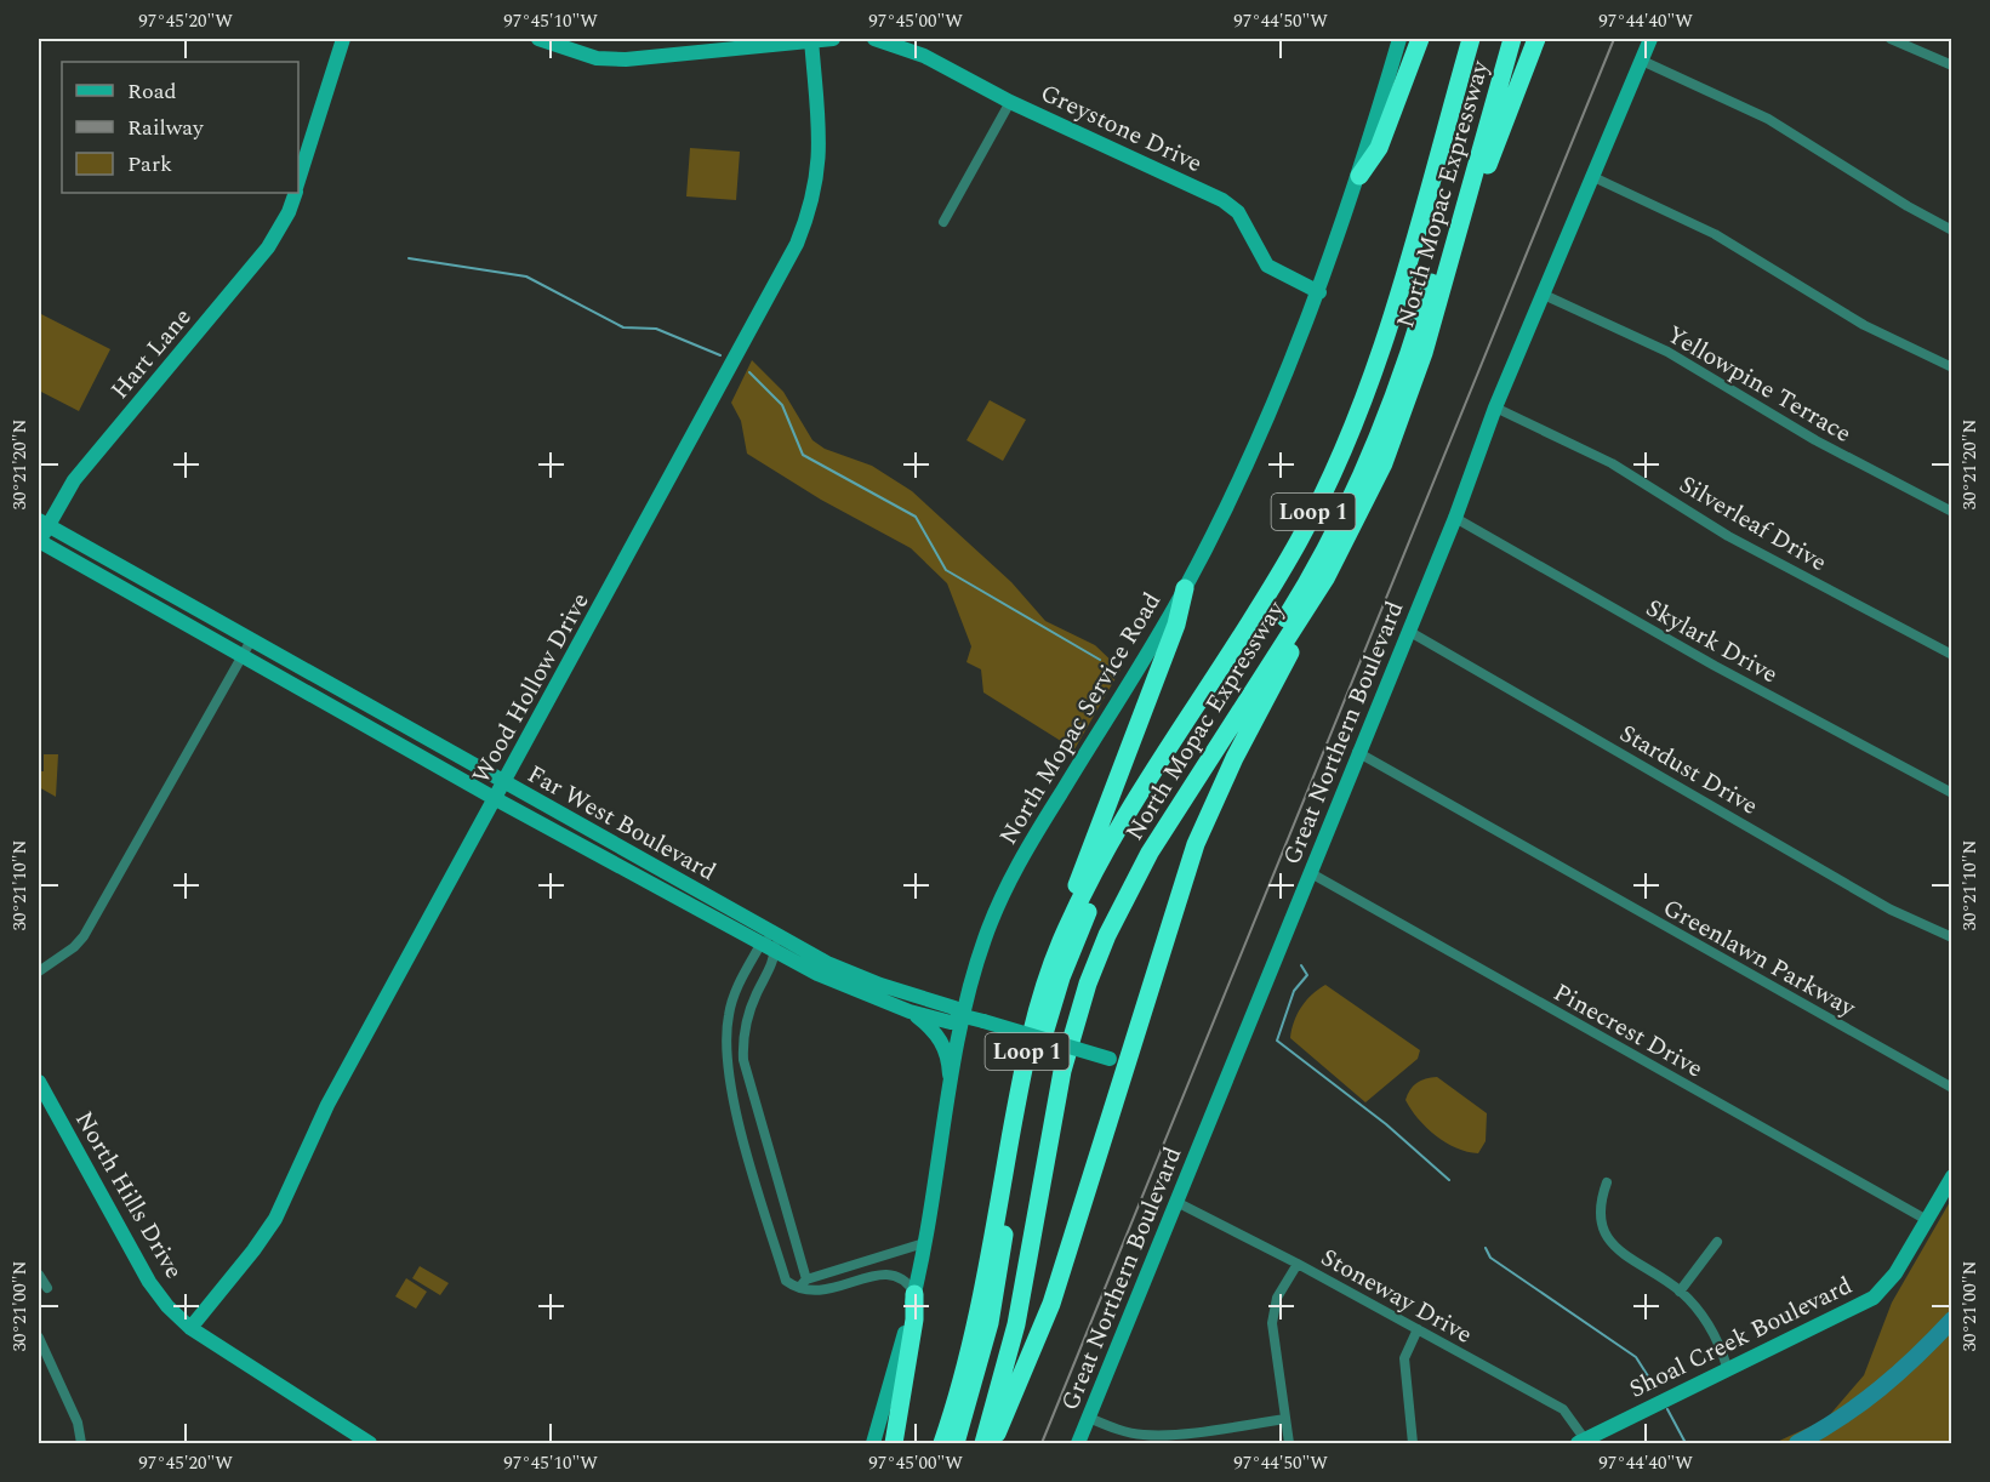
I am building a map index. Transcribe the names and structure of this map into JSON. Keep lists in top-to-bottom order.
{
  "streets": {
    "highway": ["North Mopac Expressway", "Loop 1"],
    "street": [
      "Greystone Drive",
      "Hart Lane",
      "Yellowpine Terrace",
      "Silverleaf Drive",
      "Skylark Drive",
      "Wood Hollow Drive",
      "North Mopac Service Road",
      "Great Northern Boulevard",
      "Stardust Drive",
      "Far West Boulevard",
      "Greenlawn Parkway",
      "Pinecrest Drive",
      "North Hills Drive",
      "Stoneway Drive",
      "Shoal Creek Boulevard"
    ]
  },
  "crossings": [
    ["Greystone Drive", "North Mopac Service Road"],
    ["Hart Lane", "Far West Boulevard"],
    ["Yellowpine Terrace", "Great Northern Boulevard"],
    ["Silverleaf Drive", "Great Northern Boulevard"],
    ["Skylark Drive", "Great Northern Boulevard"],
    ["Wood Hollow Drive", "Far West Boulevard"],
    ["Wood Hollow Drive", "North Hills Drive"],
    ["North Mopac Service Road", "Far West Boulevard"],
    ["Great Northern Boulevard", "Stardust Drive"],
    ["Great Northern Boulevard", "Greenlawn Parkway"],
    ["Great Northern Boulevard", "Pinecrest Drive"],
    ["Great Northern Boulevard", "Stoneway Drive"],
    ["Pinecrest Drive", "Shoal Creek Boulevard"],
    ["Stoneway Drive", "Shoal Creek Boulevard"]
  ],
  "legend": ["Road", "Railway", "Park"],
  "coordinates": [
    "97°45'20\"W",
    "97°45'10\"W",
    "97°45'00\"W",
    "97°44'50\"W",
    "97°44'40\"W",
    "30°21'20\"N",
    "30°21'10\"N",
    "30°21'00\"N"
  ]
}
